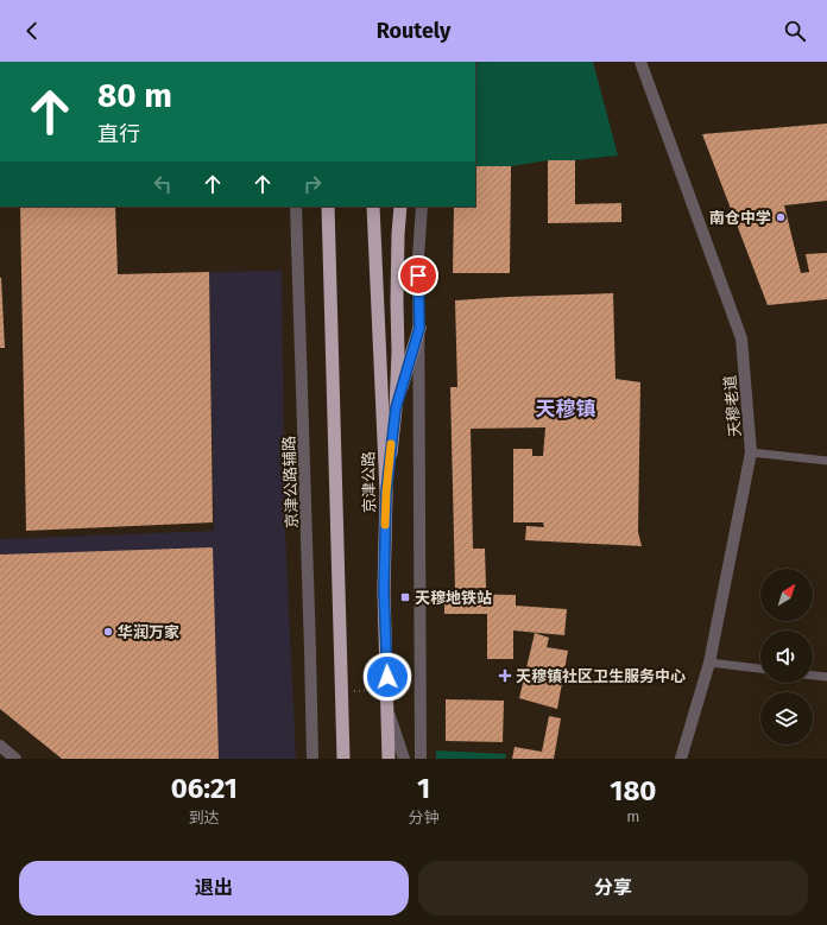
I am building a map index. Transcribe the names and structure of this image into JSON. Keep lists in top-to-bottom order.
{
  "streets": {
    "highway": ["京津公路"],
    "street": ["天穆老道", "京津公路辅路"]
  },
  "districts": ["天穆镇"],
  "places": {
    "other": ["南仓中学", "华润万家"],
    "transit": ["天穆地铁站"],
    "health": ["天穆镇社区卫生服务中心"]
  },
  "north": "top right",
  "page": {
    "header": "Routely",
    "turn": ["80 m", "直行"],
    "eta": [
      "06:21",
      "到达",
      "1",
      "分钟",
      "180",
      "m"
    ],
    "buttons": ["退出", "分享"]
  }
}
